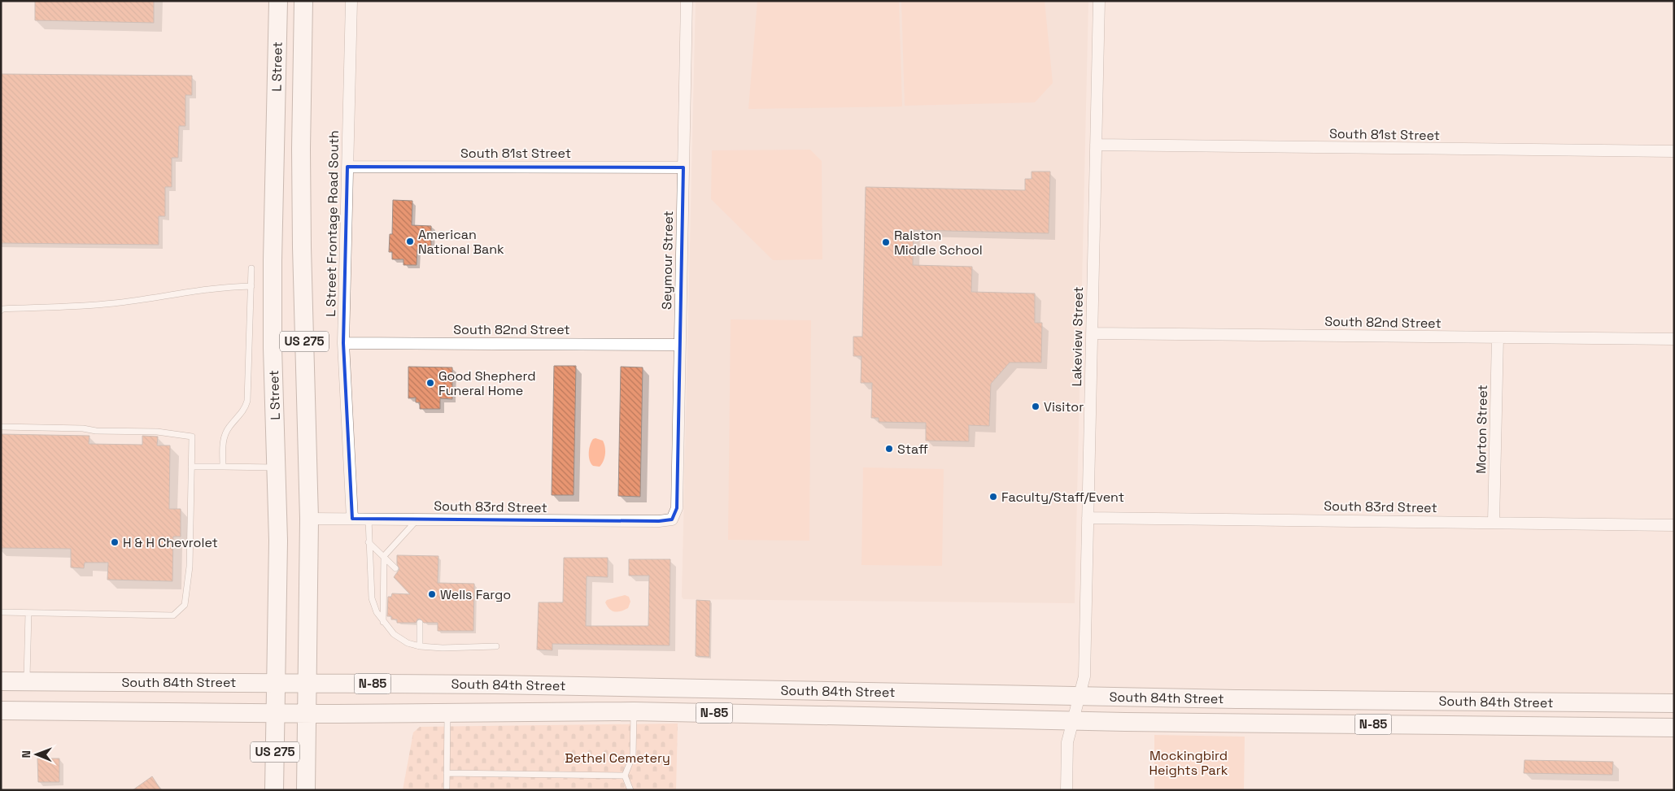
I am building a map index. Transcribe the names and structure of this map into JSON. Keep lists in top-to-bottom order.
{
  "streets": {
    "main road": [
      "L Street",
      "US 275",
      "South 84th Street",
      "N-85"
    ],
    "street": [
      "South 81st Street",
      "L Street Frontage Road South",
      "Seymour Street",
      "South 82nd Street",
      "Lakeview Street",
      "Morton Street",
      "South 83rd Street"
    ]
  },
  "crossings": [
    ["L Street", "South 83rd Street"],
    ["L Street", "South 84th Street"],
    ["South 81st Street", "L Street Frontage Road South"],
    ["South 81st Street", "Seymour Street"],
    ["South 81st Street", "Lakeview Street"],
    ["L Street Frontage Road South", "South 82nd Street"],
    ["L Street Frontage Road South", "South 83rd Street"],
    ["Seymour Street", "South 82nd Street"],
    ["Seymour Street", "South 83rd Street"],
    ["South 82nd Street", "Lakeview Street"],
    ["South 82nd Street", "Morton Street"],
    ["Lakeview Street", "South 83rd Street"],
    ["Lakeview Street", "South 84th Street"],
    ["Morton Street", "South 83rd Street"]
  ],
  "parks": ["Mockingbird Heights Park", "Bethel Cemetery"],
  "places": [
    "American National Bank",
    "Ralston Middle School",
    "Good Shepherd Funeral Home",
    "Visitor",
    "Staff",
    "Faculty/Staff/Event",
    "H & H Chevrolet",
    "Wells Fargo"
  ],
  "north": "left"
}
